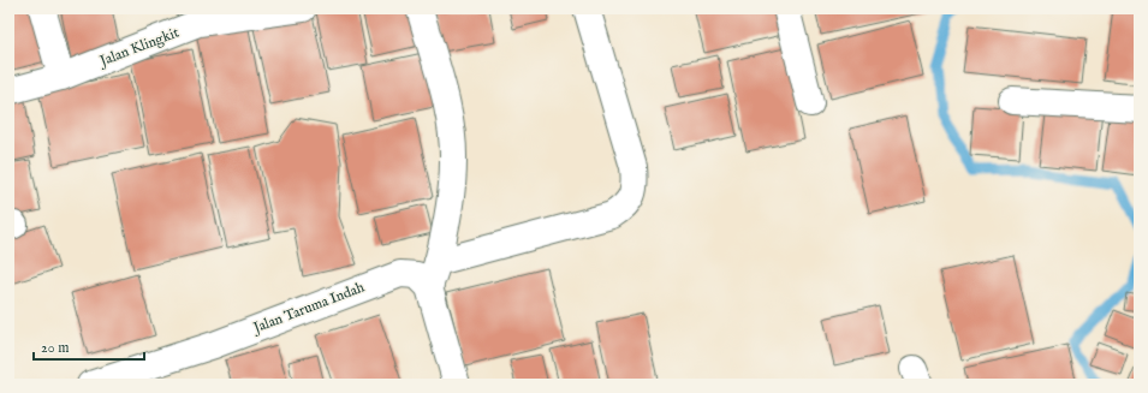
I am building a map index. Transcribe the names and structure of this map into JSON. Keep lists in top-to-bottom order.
{
  "streets": {
    "street": ["Jalan Klingkit", "Jalan Taruma Indah"]
  },
  "scale_bar": "20 m"
}
